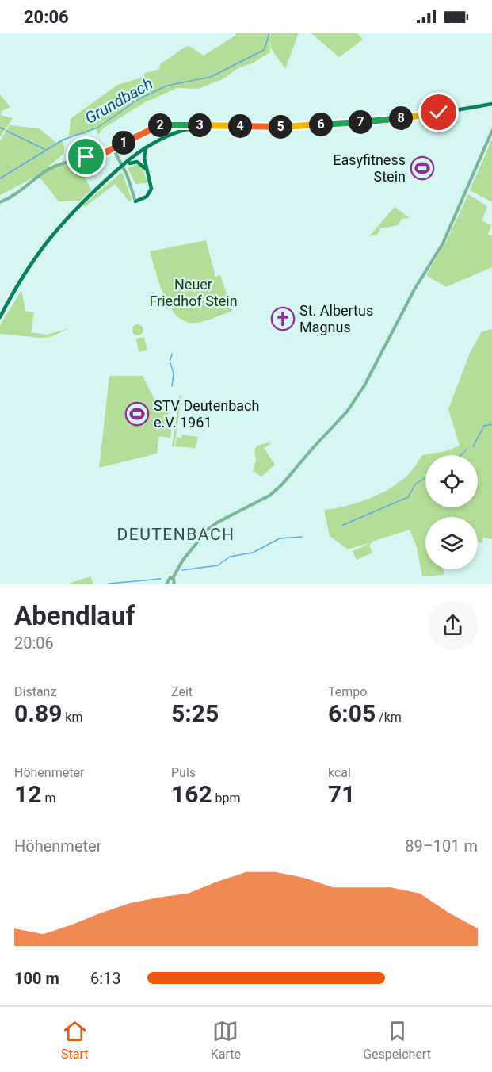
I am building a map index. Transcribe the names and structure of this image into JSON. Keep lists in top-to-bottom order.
{
  "districts": ["DEUTENBACH"],
  "water": ["Grundbach"],
  "parks": ["Neuer Friedhof Stein"],
  "places": {
    "sports": ["Easyfitness Stein", "STV Deutenbach e.V. 1961"],
    "church": ["St. Albertus Magnus"]
  },
  "page": {
    "status": "20:06",
    "pins": [
      "8",
      "7",
      "6",
      "2",
      "3",
      "4",
      "5",
      "1"
    ],
    "heading": ["Abendlauf", "20:06"],
    "stats": [
      ["Distanz", "0.89 km"],
      ["Zeit", "5:25"],
      ["Tempo", "6:05 /km"],
      ["Höhenmeter", "12 m"],
      ["Puls", "162 bpm"],
      ["kcal", "71"]
    ],
    "chart": ["Höhenmeter", "89–101 m"],
    "list": [
      {
        "name": "100 m",
        "note": "6:13"
      }
    ],
    "tabs": ["Start", "Karte", "Gespeichert"]
  }
}
